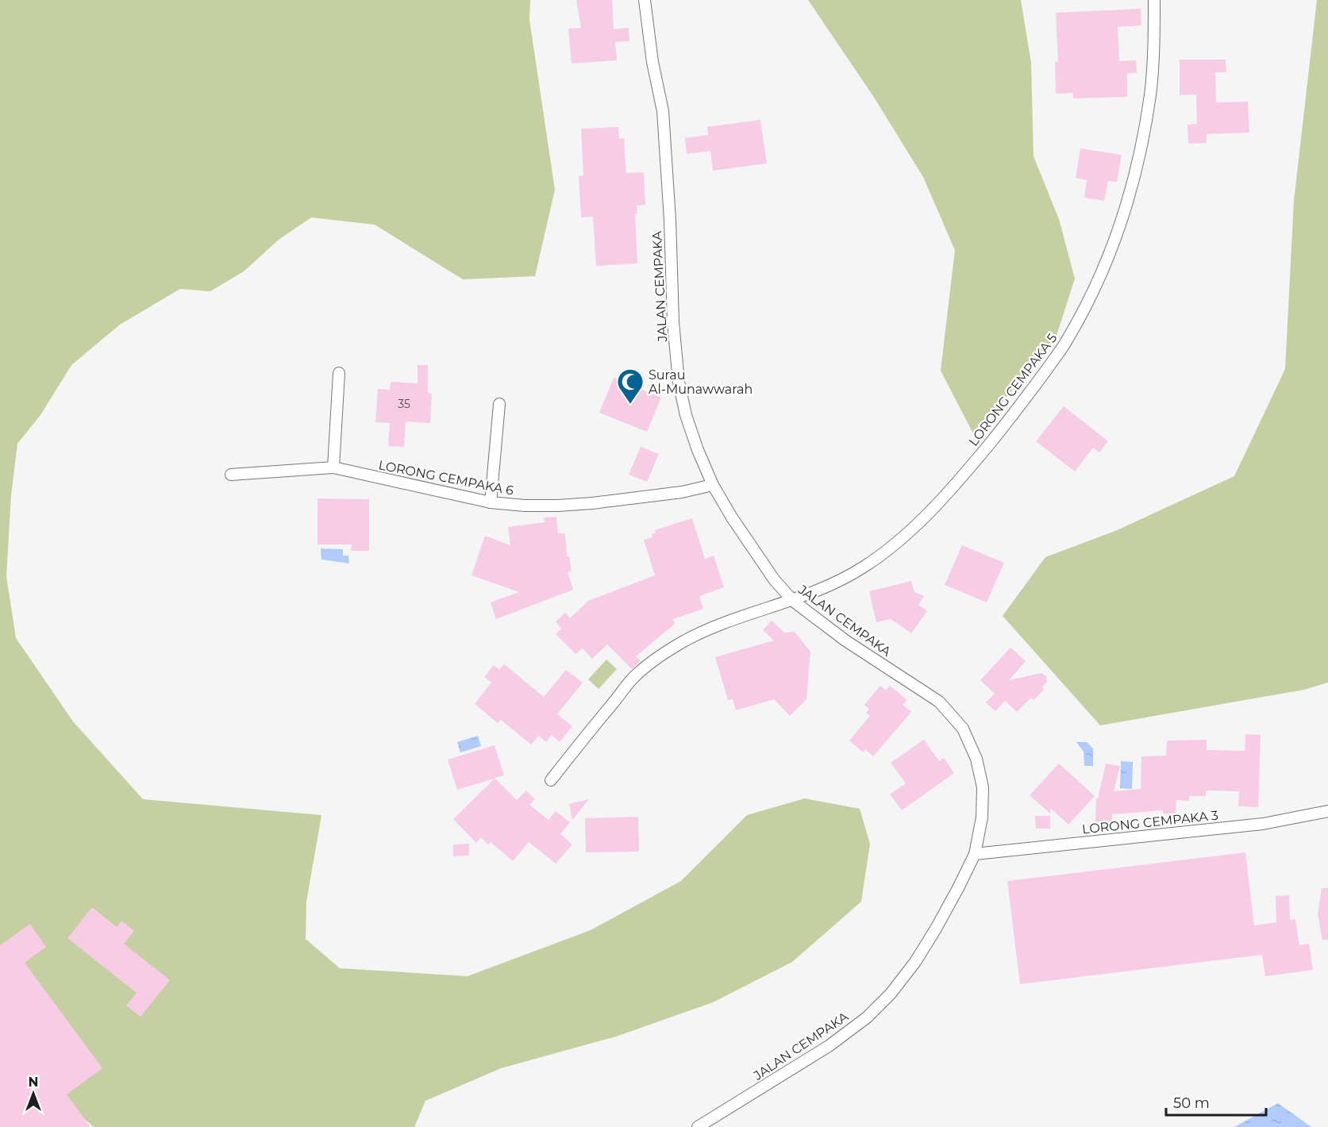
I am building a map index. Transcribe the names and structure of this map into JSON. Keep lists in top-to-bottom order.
{
  "streets": {
    "street": [
      "JALAN CEMPAKA",
      "LORONG CEMPAKA 5",
      "LORONG CEMPAKA 6",
      "LORONG CEMPAKA 3"
    ]
  },
  "crossings": [
    ["JALAN CEMPAKA", "LORONG CEMPAKA 5"],
    ["JALAN CEMPAKA", "LORONG CEMPAKA 6"],
    ["JALAN CEMPAKA", "LORONG CEMPAKA 3"]
  ],
  "places": {
    "mosque": ["Surau Al-Munawwarah"]
  },
  "house_numbers": ["35"],
  "scale_bar": "50 m",
  "north": "top"
}
